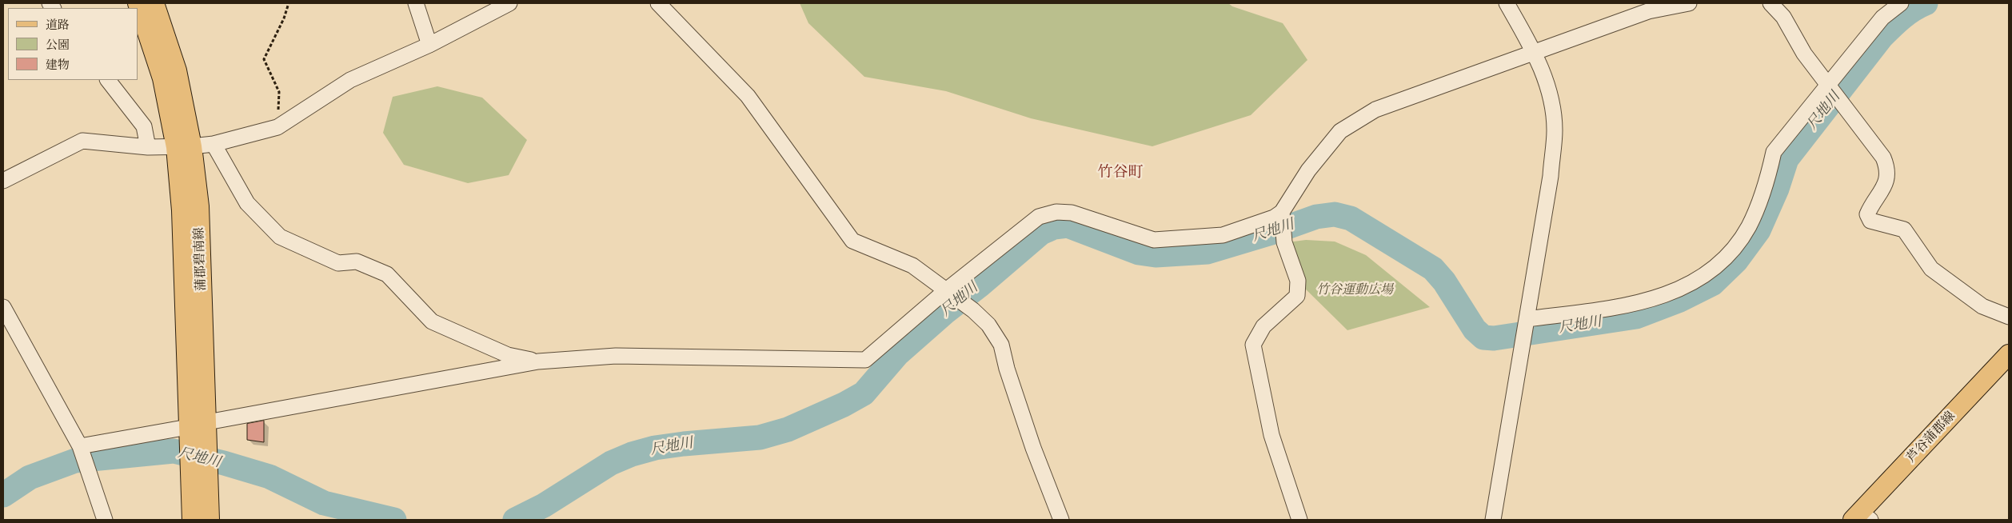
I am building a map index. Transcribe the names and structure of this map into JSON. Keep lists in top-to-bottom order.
{
  "streets": {
    "main road": ["蒲郡碧南線", "芦谷蒲郡線"]
  },
  "districts": ["竹谷町"],
  "water": ["尺地川"],
  "parks": ["竹谷運動広場"],
  "legend": ["道路", "公園", "建物"]
}
